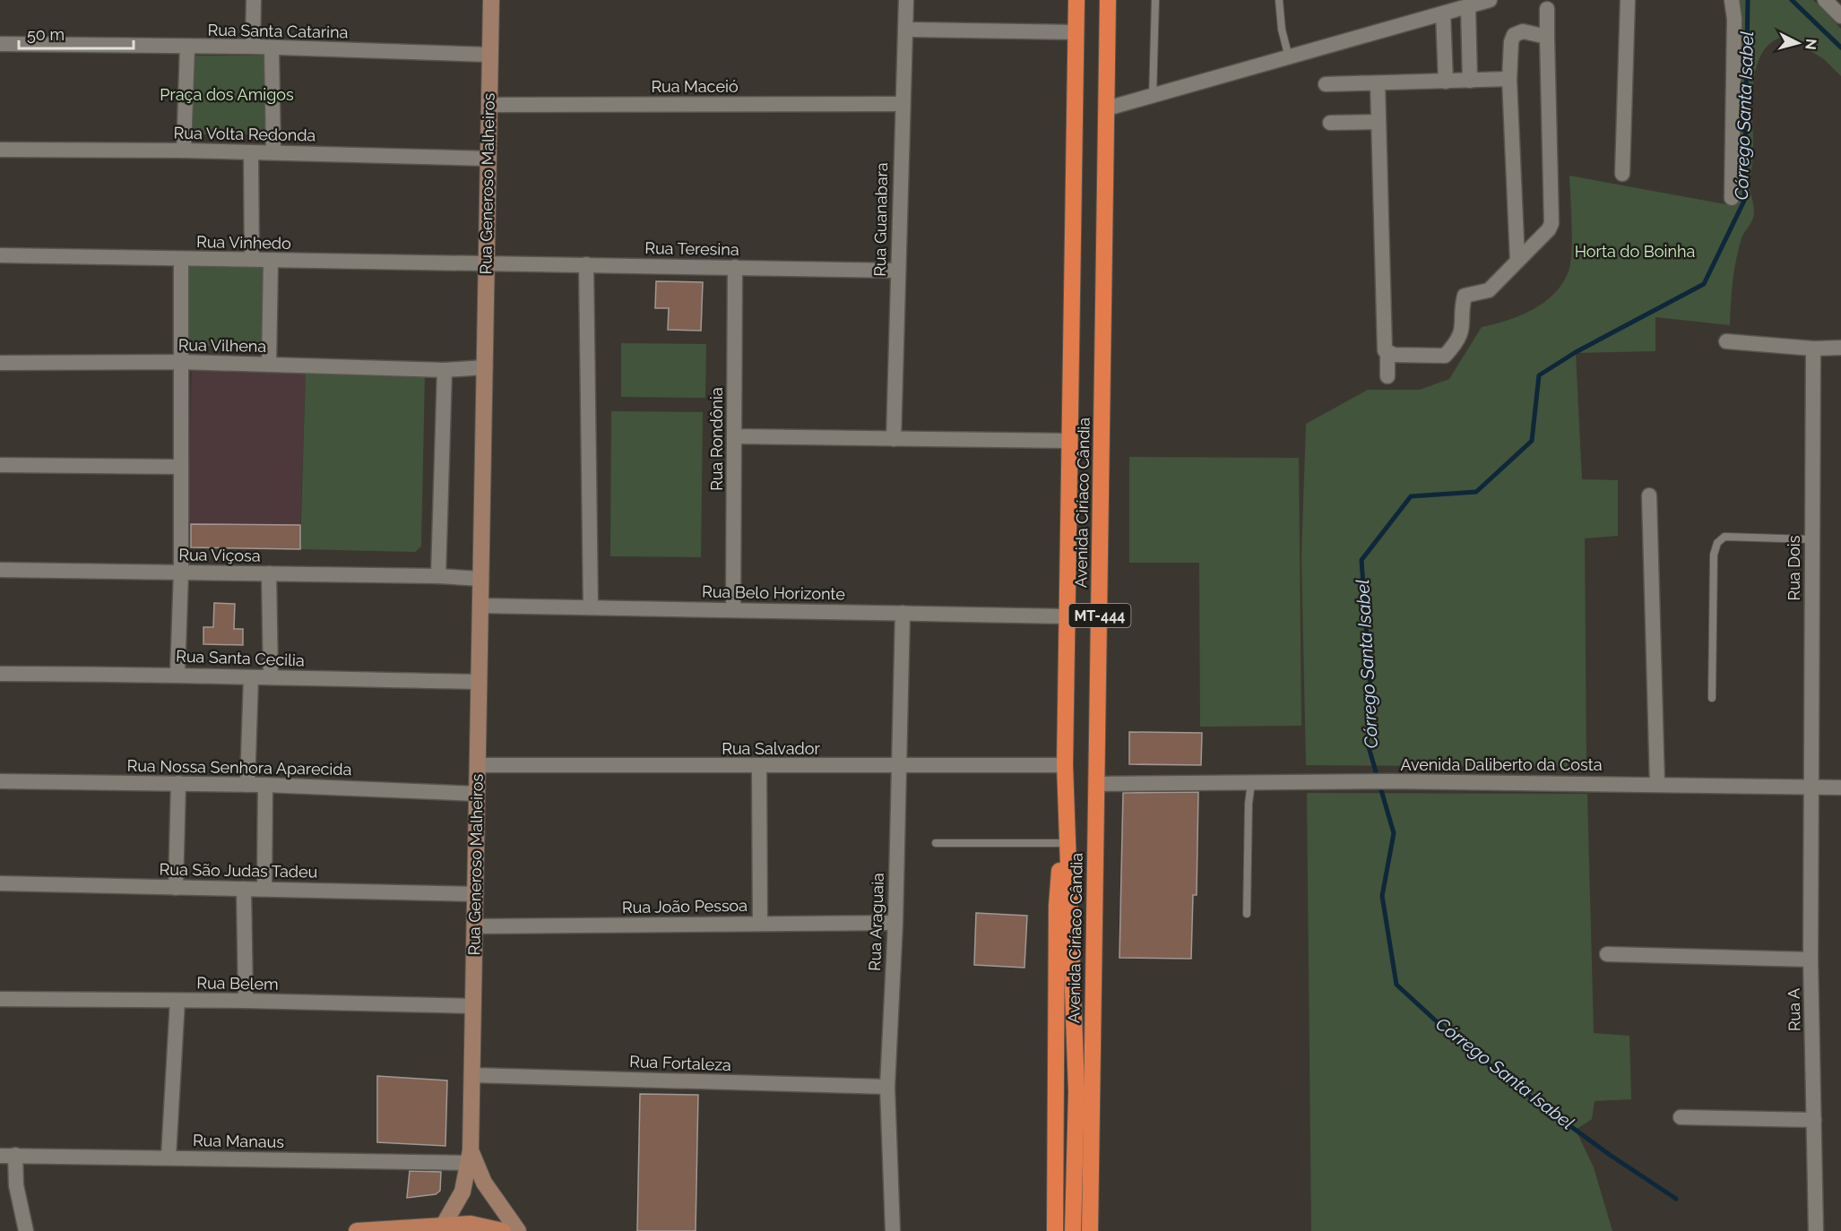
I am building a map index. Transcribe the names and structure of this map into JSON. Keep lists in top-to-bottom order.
{
  "streets": {
    "highway": ["Avenida Ciríaco Cândia", "MT-444"],
    "street": [
      "Rua Santa Catarina",
      "Rua Maceió",
      "Rua Volta Redonda",
      "Rua Generoso Malheiros",
      "Rua Guanabara",
      "Rua Vinhedo",
      "Rua Teresina",
      "Rua Vilhena",
      "Rua Rondônia",
      "Rua Viçosa",
      "Rua Dois",
      "Rua Belo Horizonte",
      "Rua Santa Cecilia",
      "Rua Salvador",
      "Avenida Daliberto da Costa",
      "Rua Nossa Senhora Aparecida",
      "Rua São Judas Tadeu",
      "Rua João Pessoa",
      "Rua Araguaia",
      "Rua Belem",
      "Rua A",
      "Rua Fortaleza",
      "Rua Manaus"
    ]
  },
  "crossings": [
    ["Rua Santa Catarina", "Rua Generoso Malheiros"],
    ["Rua Maceió", "Rua Generoso Malheiros"],
    ["Rua Maceió", "Rua Guanabara"],
    ["Rua Volta Redonda", "Rua Generoso Malheiros"],
    ["Rua Generoso Malheiros", "Rua Vinhedo"],
    ["Rua Generoso Malheiros", "Rua Teresina"],
    ["Rua Generoso Malheiros", "Rua Belo Horizonte"],
    ["Rua Generoso Malheiros", "Rua Santa Cecilia"],
    ["Rua Generoso Malheiros", "Rua Salvador"],
    ["Rua Generoso Malheiros", "Rua Nossa Senhora Aparecida"],
    ["Rua Generoso Malheiros", "Rua São Judas Tadeu"],
    ["Rua Generoso Malheiros", "Rua João Pessoa"],
    ["Rua Generoso Malheiros", "Rua Belem"],
    ["Rua Generoso Malheiros", "Rua Fortaleza"],
    ["Rua Generoso Malheiros", "Rua Manaus"],
    ["Rua Guanabara", "Rua Teresina"],
    ["Rua Vinhedo", "Rua Teresina"],
    ["Rua Teresina", "Rua Rondônia"],
    ["Rua Rondônia", "Rua Belo Horizonte"],
    ["Avenida Ciríaco Cândia", "Rua Belo Horizonte"],
    ["Avenida Ciríaco Cândia", "MT-444"],
    ["Avenida Ciríaco Cândia", "Rua Salvador"],
    ["Avenida Ciríaco Cândia", "Avenida Daliberto da Costa"],
    ["Rua Dois", "Avenida Daliberto da Costa"],
    ["Rua Dois", "Rua A"],
    ["Rua Belo Horizonte", "Rua Araguaia"],
    ["Rua Salvador", "Rua Araguaia"],
    ["Avenida Daliberto da Costa", "Rua A"],
    ["Rua João Pessoa", "Rua Araguaia"],
    ["Rua Araguaia", "Rua Fortaleza"]
  ],
  "water": ["Córrego Santa Isabel"],
  "parks": ["Praça dos Amigos", "Horta do Boinha"],
  "scale_bar": "50 m",
  "north": "right"
}
